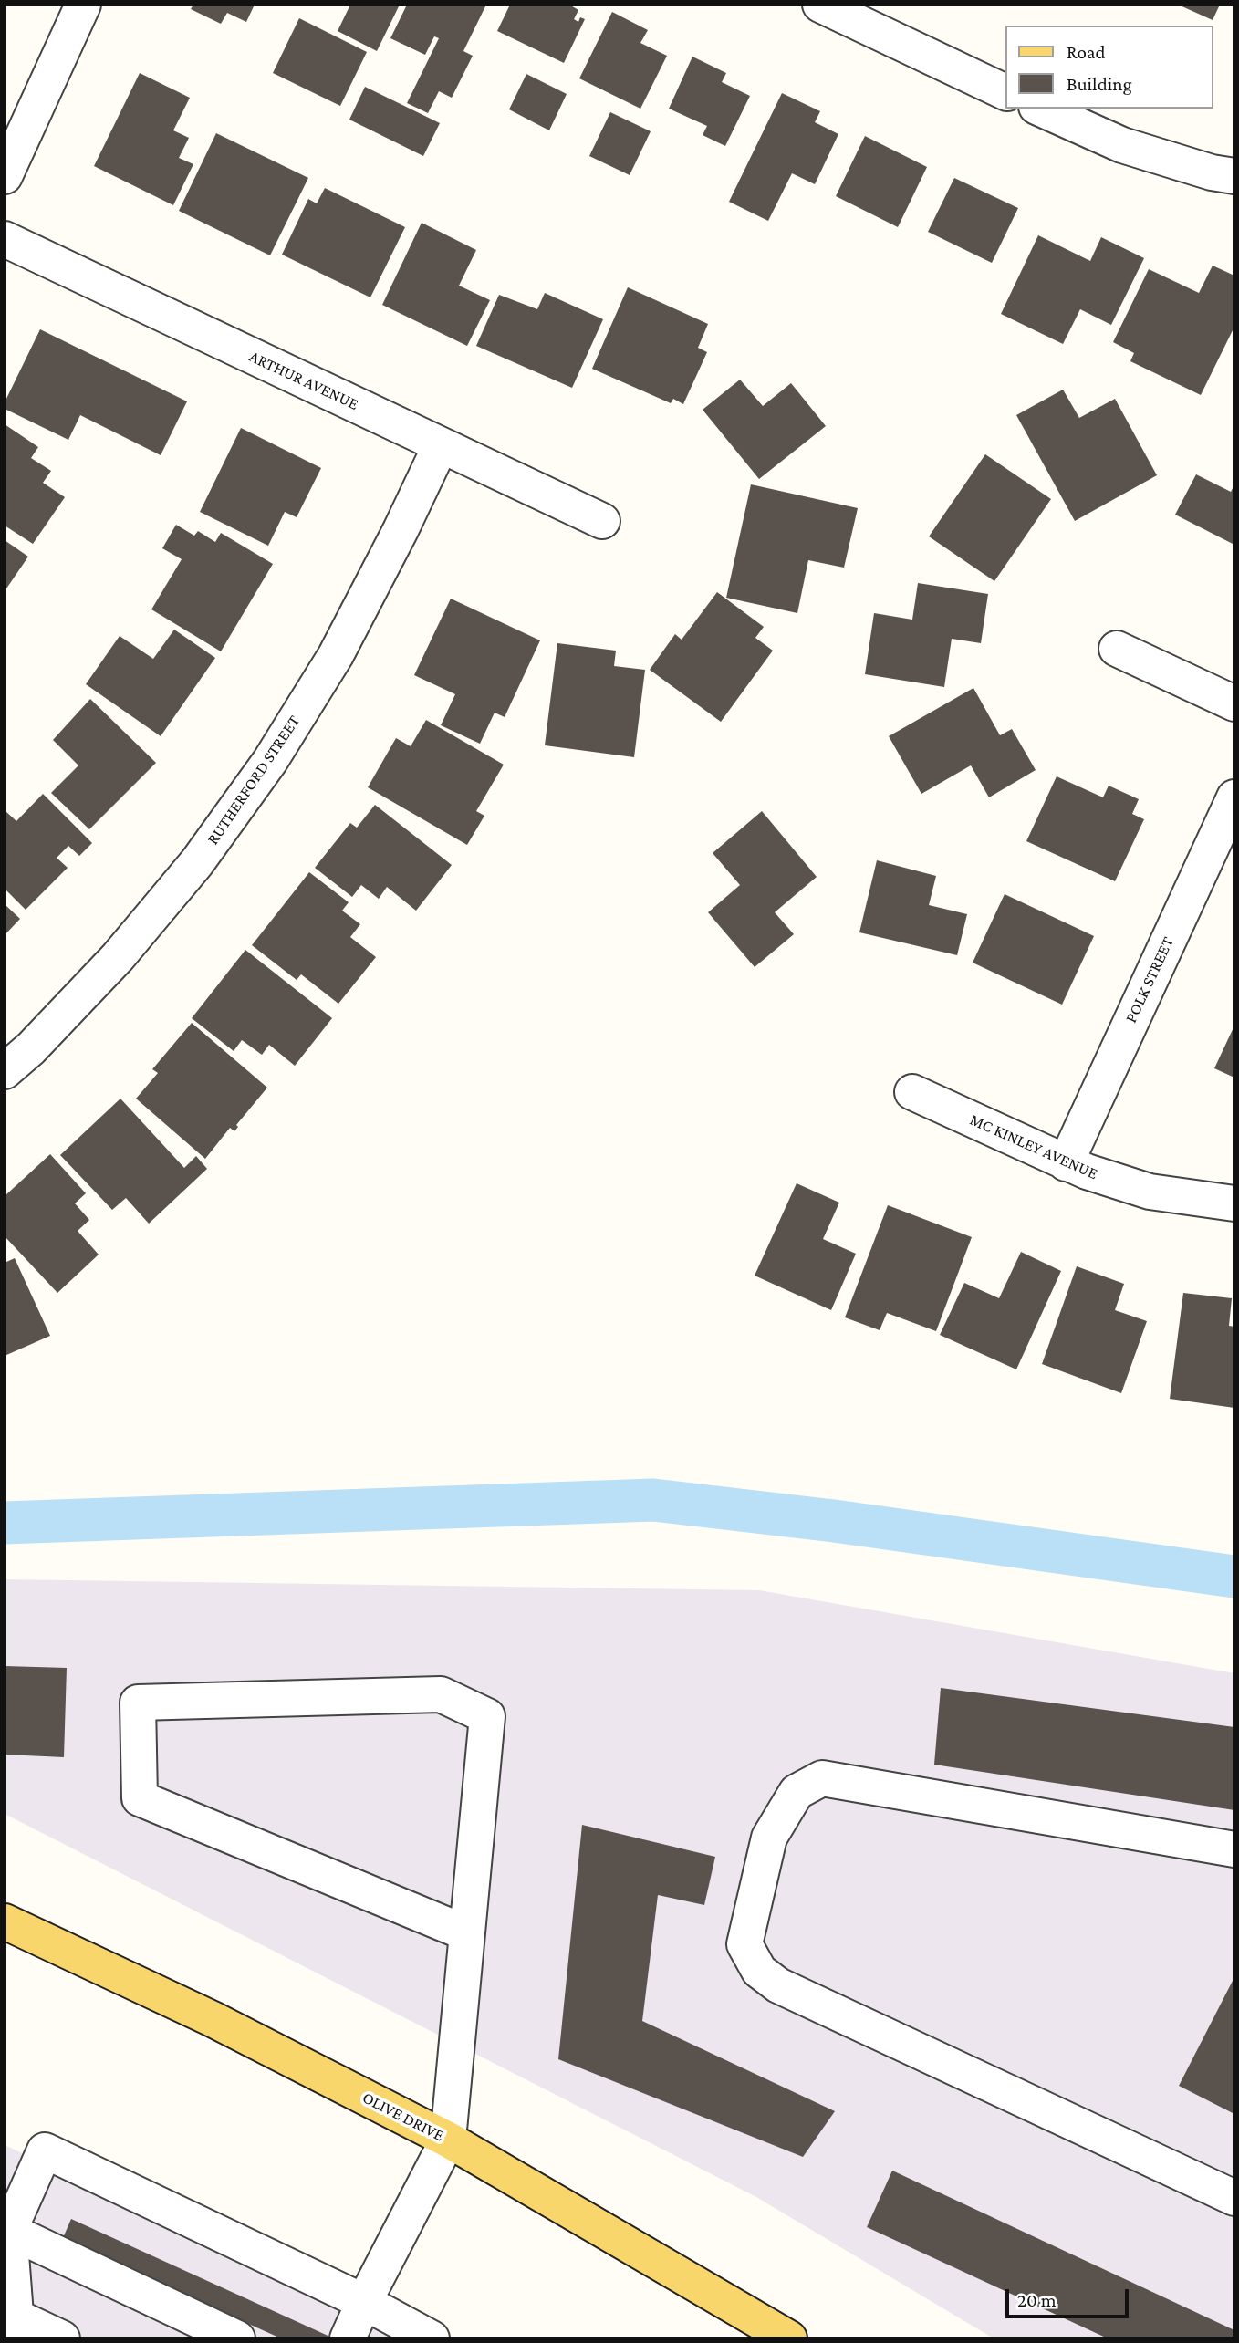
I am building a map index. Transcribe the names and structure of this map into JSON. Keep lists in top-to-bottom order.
{
  "streets": {
    "main road": ["OLIVE DRIVE"],
    "street": [
      "ARTHUR AVENUE",
      "RUTHERFORD STREET",
      "POLK STREET",
      "MC KINLEY AVENUE"
    ]
  },
  "crossings": [
    ["ARTHUR AVENUE", "RUTHERFORD STREET"],
    ["POLK STREET", "MC KINLEY AVENUE"]
  ],
  "legend": ["Road", "Building"],
  "scale_bar": "20 m"
}
